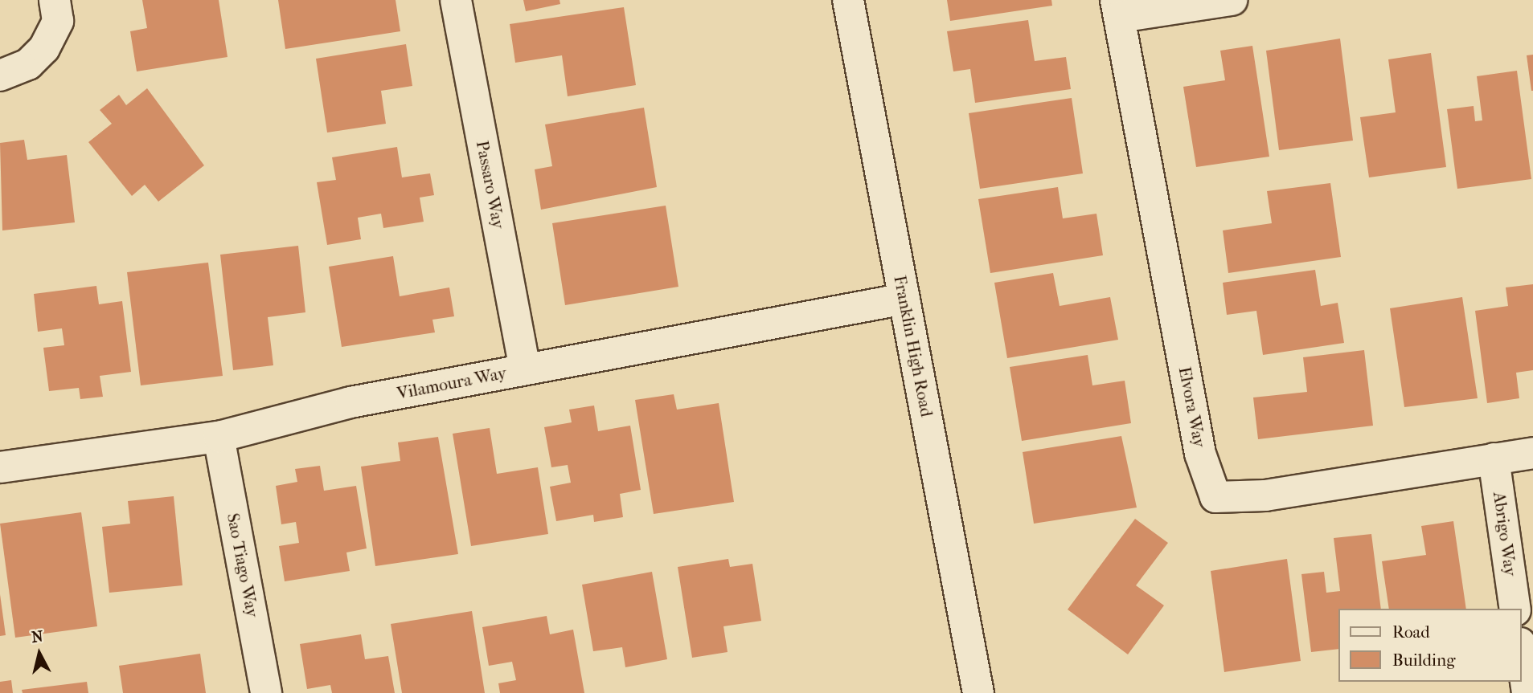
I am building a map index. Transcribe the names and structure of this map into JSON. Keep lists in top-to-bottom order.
{
  "streets": {
    "street": [
      "Passaro Way",
      "Franklin High Road",
      "Vilamoura Way",
      "Elvora Way",
      "Abrigo Way",
      "Sao Tiago Way"
    ]
  },
  "crossings": [
    ["Passaro Way", "Vilamoura Way"],
    ["Franklin High Road", "Vilamoura Way"],
    ["Vilamoura Way", "Sao Tiago Way"],
    ["Elvora Way", "Abrigo Way"]
  ],
  "legend": ["Road", "Building"],
  "north": "top"
}
